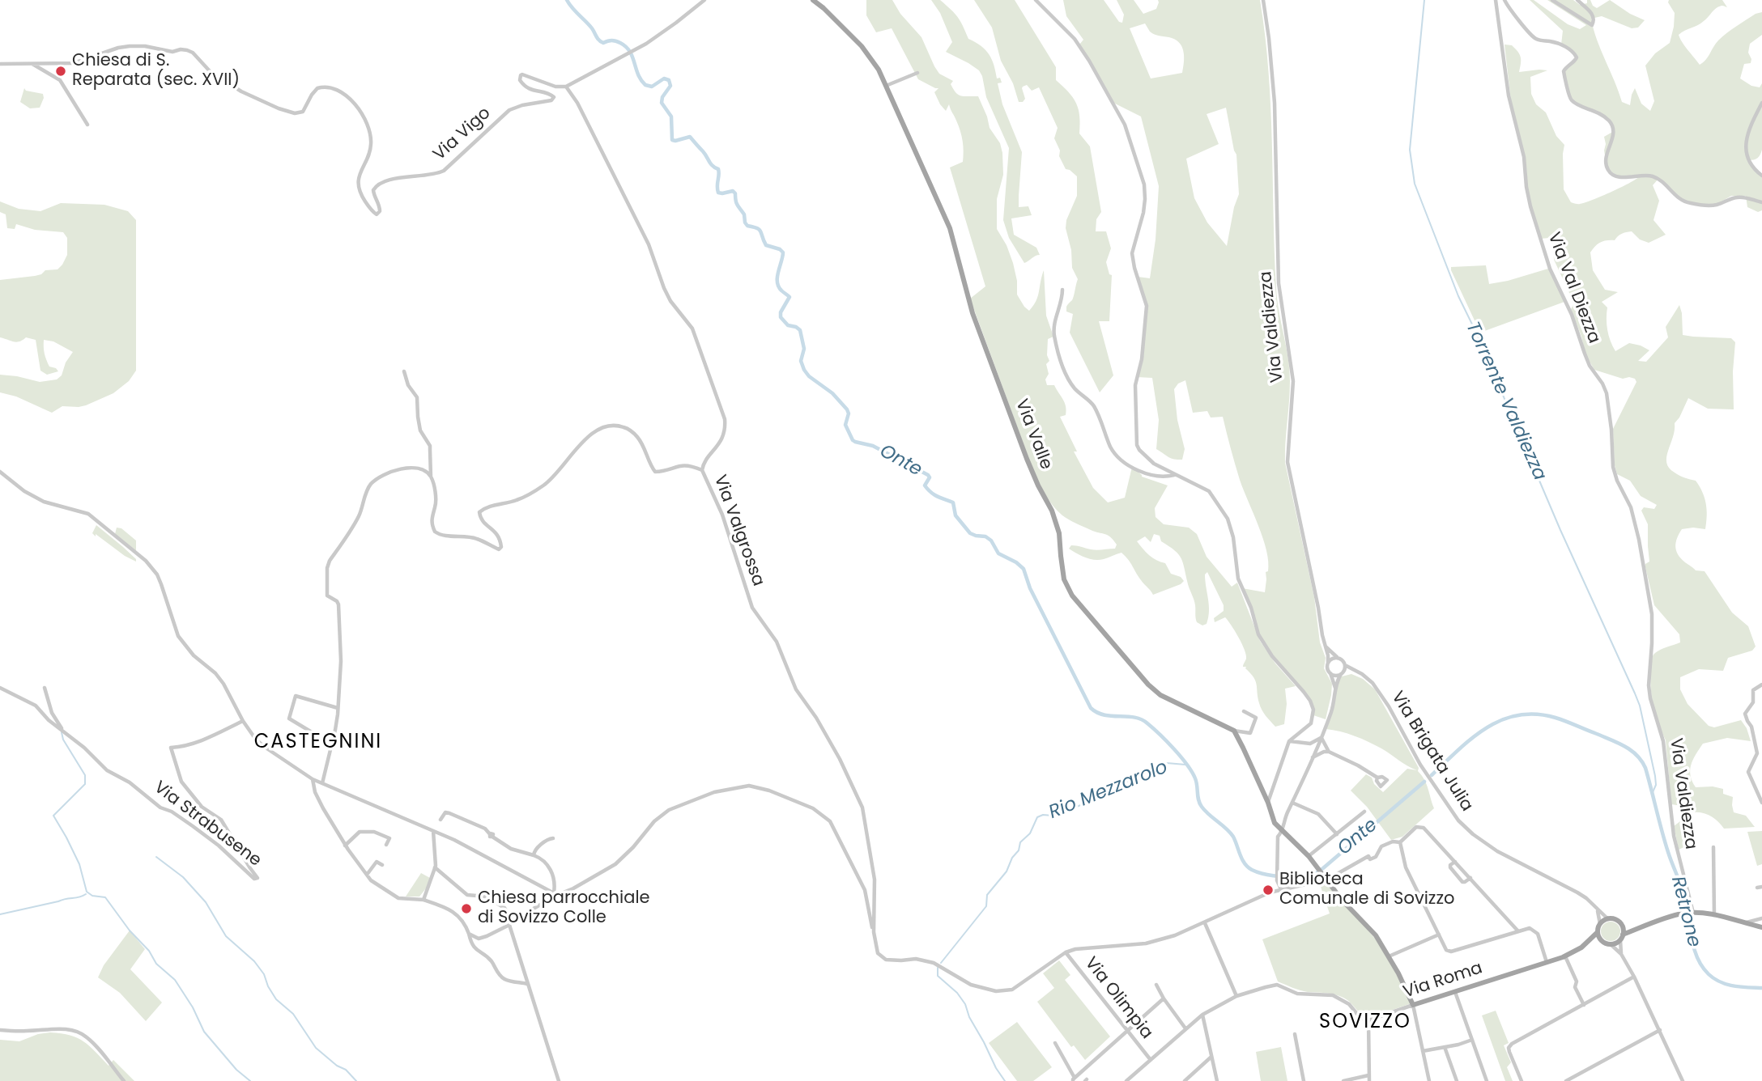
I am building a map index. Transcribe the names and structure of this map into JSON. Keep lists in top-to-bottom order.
{
  "streets": {
    "main road": ["Via Valle", "Via Roma"],
    "street": [
      "Via Vigo",
      "Via Val Diezza",
      "Via Valdiezza",
      "Via Valgrossa",
      "Via Brigata Julia",
      "Via Strabusene",
      "Via Olimpia"
    ]
  },
  "crossings": [
    ["Via Vigo", "Via Valgrossa"],
    ["Via Val Diezza", "Via Valdiezza"],
    ["Via Valdiezza", "Via Brigata Julia"],
    ["Via Brigata Julia", "Via Roma"]
  ],
  "districts": ["CASTEGNINI", "SOVIZZO"],
  "water": [
    "Torrente Valdiezza",
    "Onte",
    "Rio Mezzarolo",
    "Retrone"
  ],
  "places": ["Chiesa di S. Reparata (sec. XVII)", "Biblioteca Comunale di Sovizzo", "Chiesa parrocchiale di Sovizzo Colle"]
}
